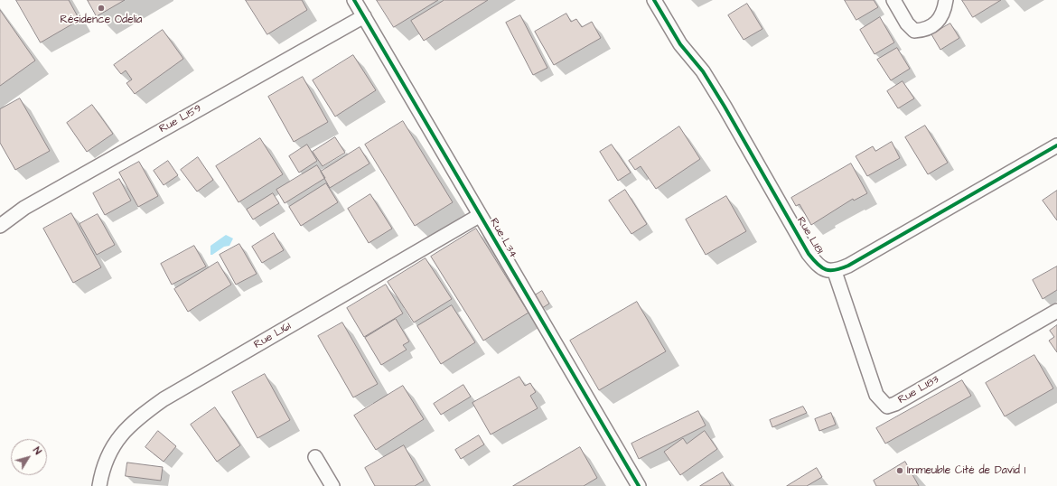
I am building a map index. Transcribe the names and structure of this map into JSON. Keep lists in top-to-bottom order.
{
  "streets": {
    "street": [
      "Rue L159",
      "Rue L181",
      "Rue L34",
      "Rue L161",
      "Rue L183"
    ]
  },
  "crossings": [
    ["Rue L159", "Rue L34"],
    ["Rue L181", "Rue L183"],
    ["Rue L34", "Rue L161"]
  ],
  "places": ["Résidence Odelia", "Immeuble Cité de David 1"],
  "north": "top right"
}
